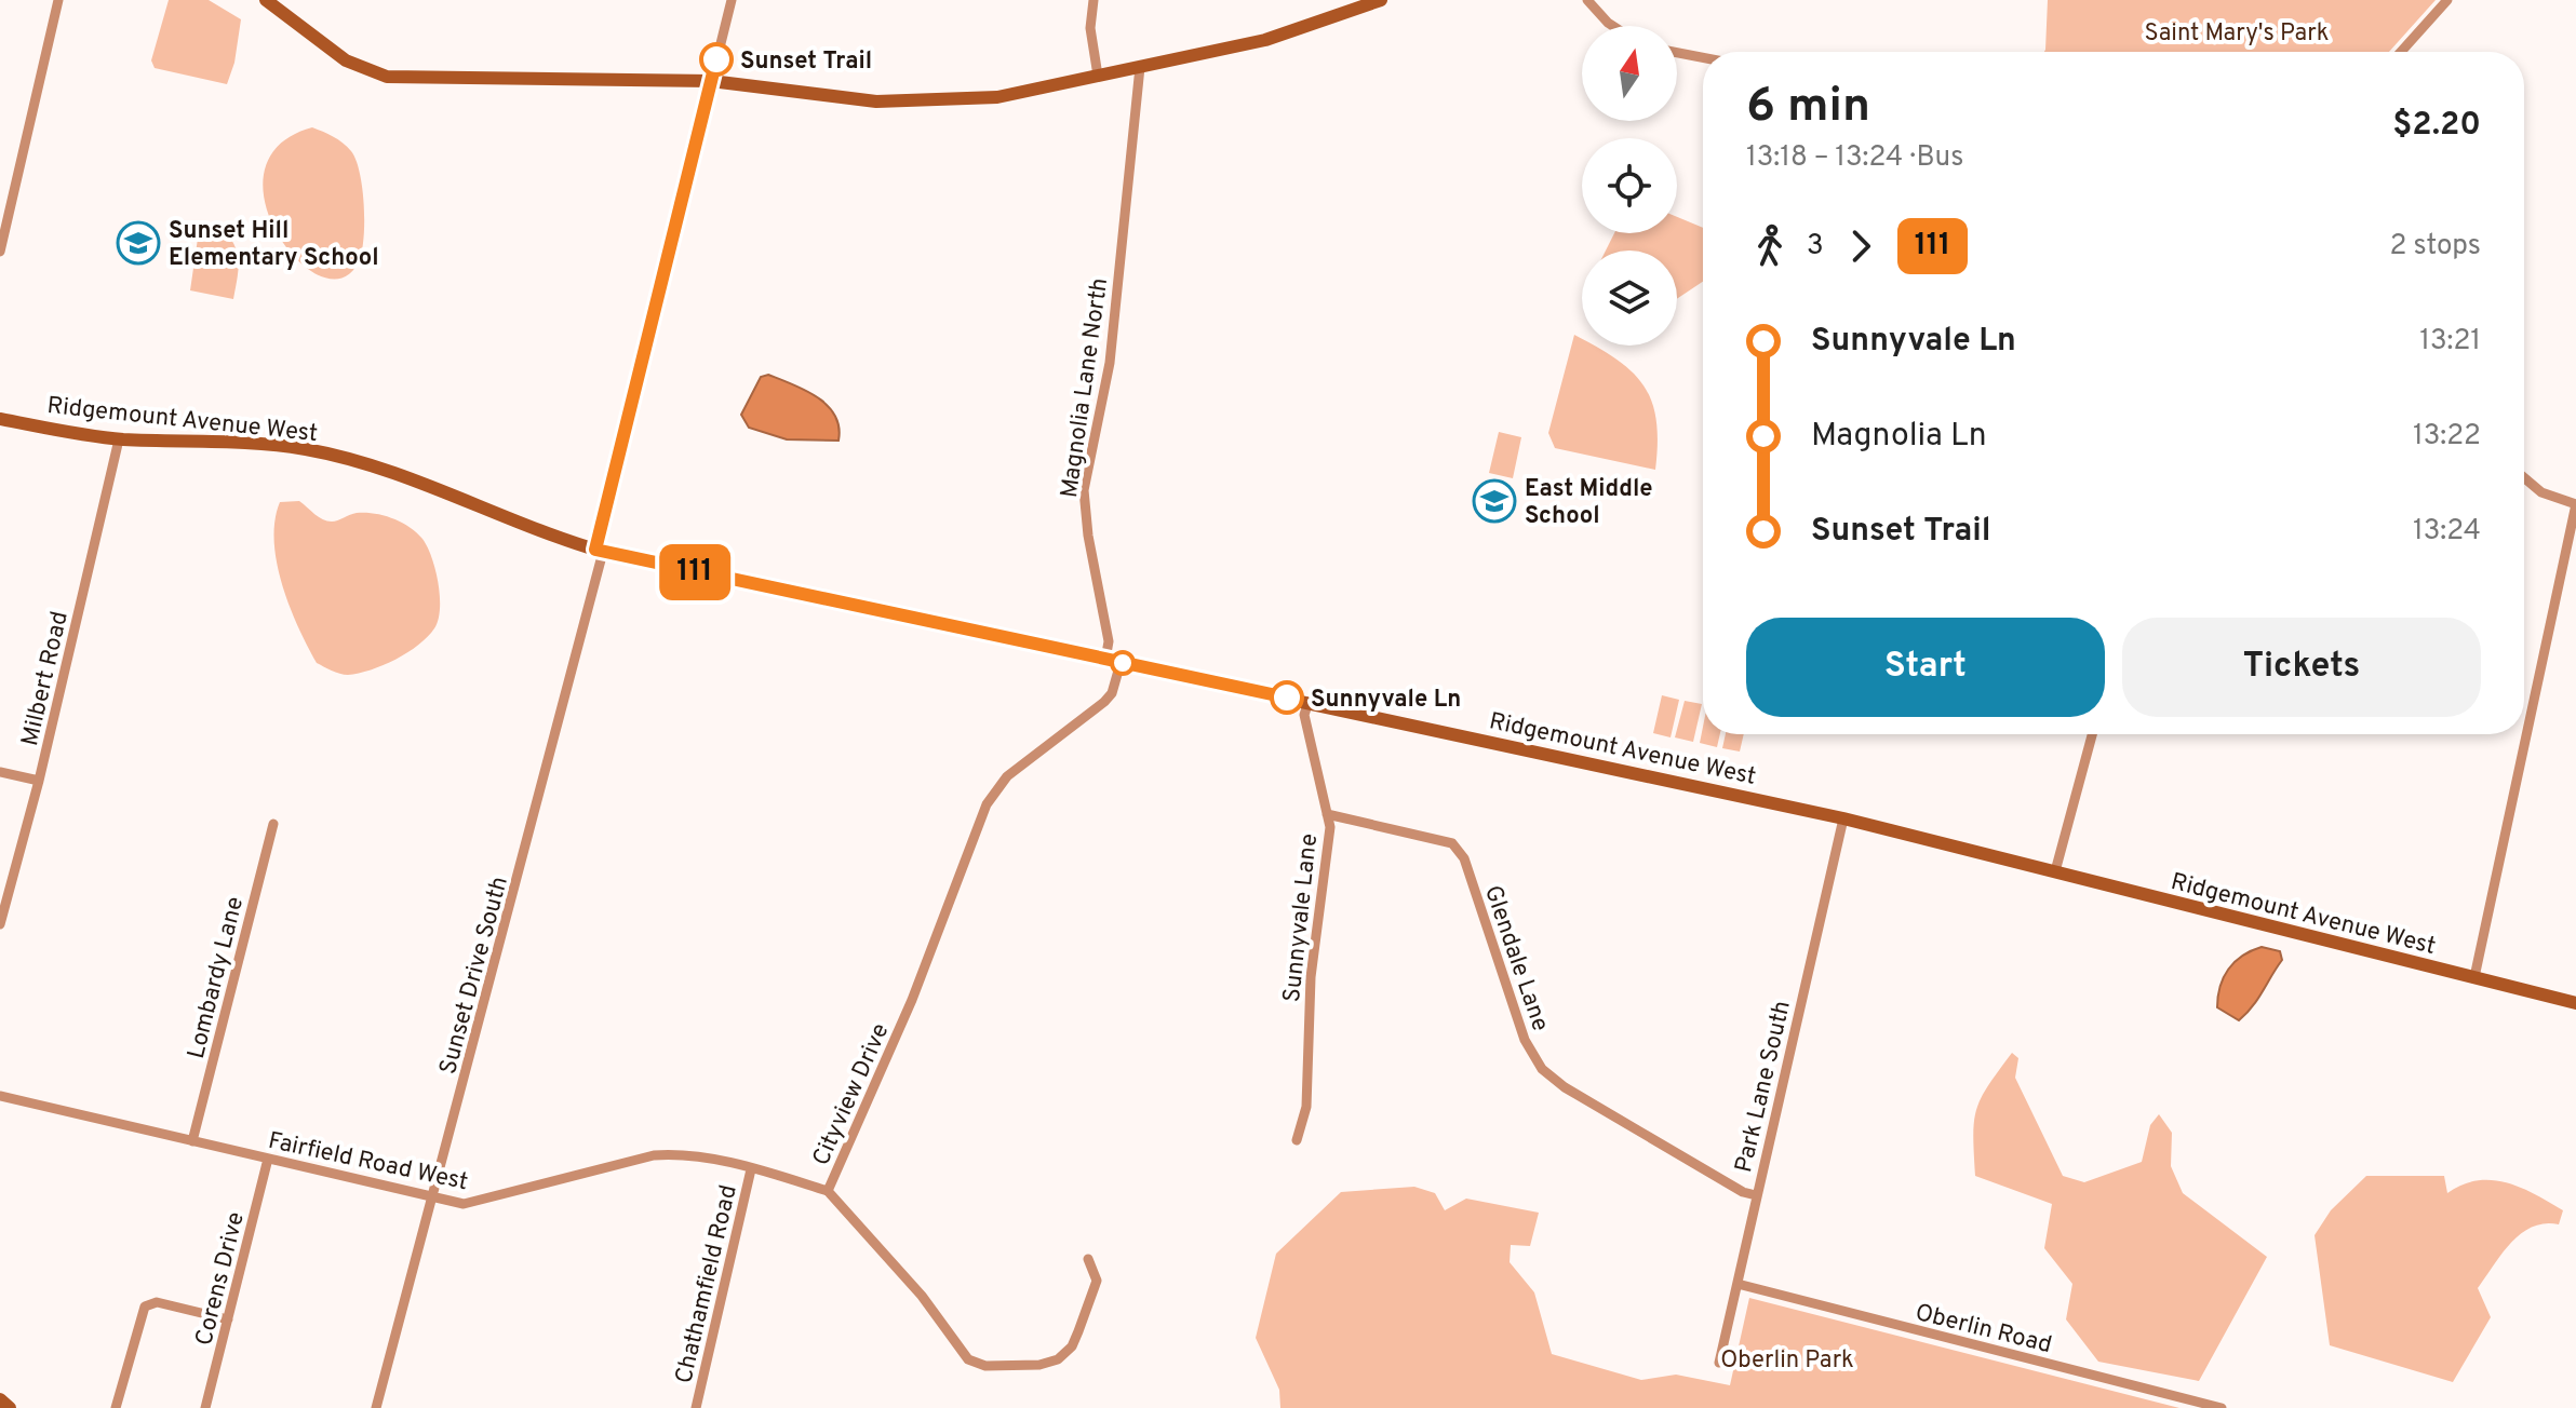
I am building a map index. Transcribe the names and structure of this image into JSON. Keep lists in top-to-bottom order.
{
  "streets": {
    "street": [
      "Magnolia Lane North",
      "Ridgemount Avenue West",
      "Milbert Road",
      "Sunnyvale Lane",
      "Glendale Lane",
      "Sunset Drive South",
      "Lombardy Lane",
      "Park Lane South",
      "Cityview Drive",
      "Fairfield Road West",
      "Corens Drive",
      "Chathamfield Road",
      "Oberlin Road"
    ]
  },
  "crossings": [
    ["Magnolia Lane North", "Ridgemount Avenue West"],
    ["Ridgemount Avenue West", "Milbert Road"],
    ["Ridgemount Avenue West", "Sunnyvale Lane"],
    ["Ridgemount Avenue West", "Sunset Drive South"],
    ["Ridgemount Avenue West", "Park Lane South"],
    ["Ridgemount Avenue West", "Cityview Drive"],
    ["Sunnyvale Lane", "Glendale Lane"],
    ["Glendale Lane", "Park Lane South"],
    ["Sunset Drive South", "Fairfield Road West"],
    ["Lombardy Lane", "Fairfield Road West"],
    ["Park Lane South", "Oberlin Road"],
    ["Cityview Drive", "Fairfield Road West"],
    ["Fairfield Road West", "Corens Drive"],
    ["Fairfield Road West", "Chathamfield Road"]
  ],
  "parks": ["Saint Mary's Park", "Oberlin Park"],
  "places": {
    "other": ["Sunset Trail", "Sunnyvale Ln"],
    "school or university": ["Sunset Hill Elementary School", "East Middle School"]
  },
  "lines": ["bus line 111"],
  "north": "top",
  "page": {
    "on_map": "111",
    "heading": ["6 min", "13:18 – 13:24 · Bus", "$2.20"],
    "legs": ["3", "111", "2 stops"],
    "list": [
      {
        "name": "Sunnyvale Ln",
        "value": "13:21"
      },
      {
        "name": "Magnolia Ln",
        "value": "13:22"
      },
      {
        "name": "Sunset Trail",
        "value": "13:24"
      }
    ],
    "buttons": ["Start", "Tickets"]
  }
}
